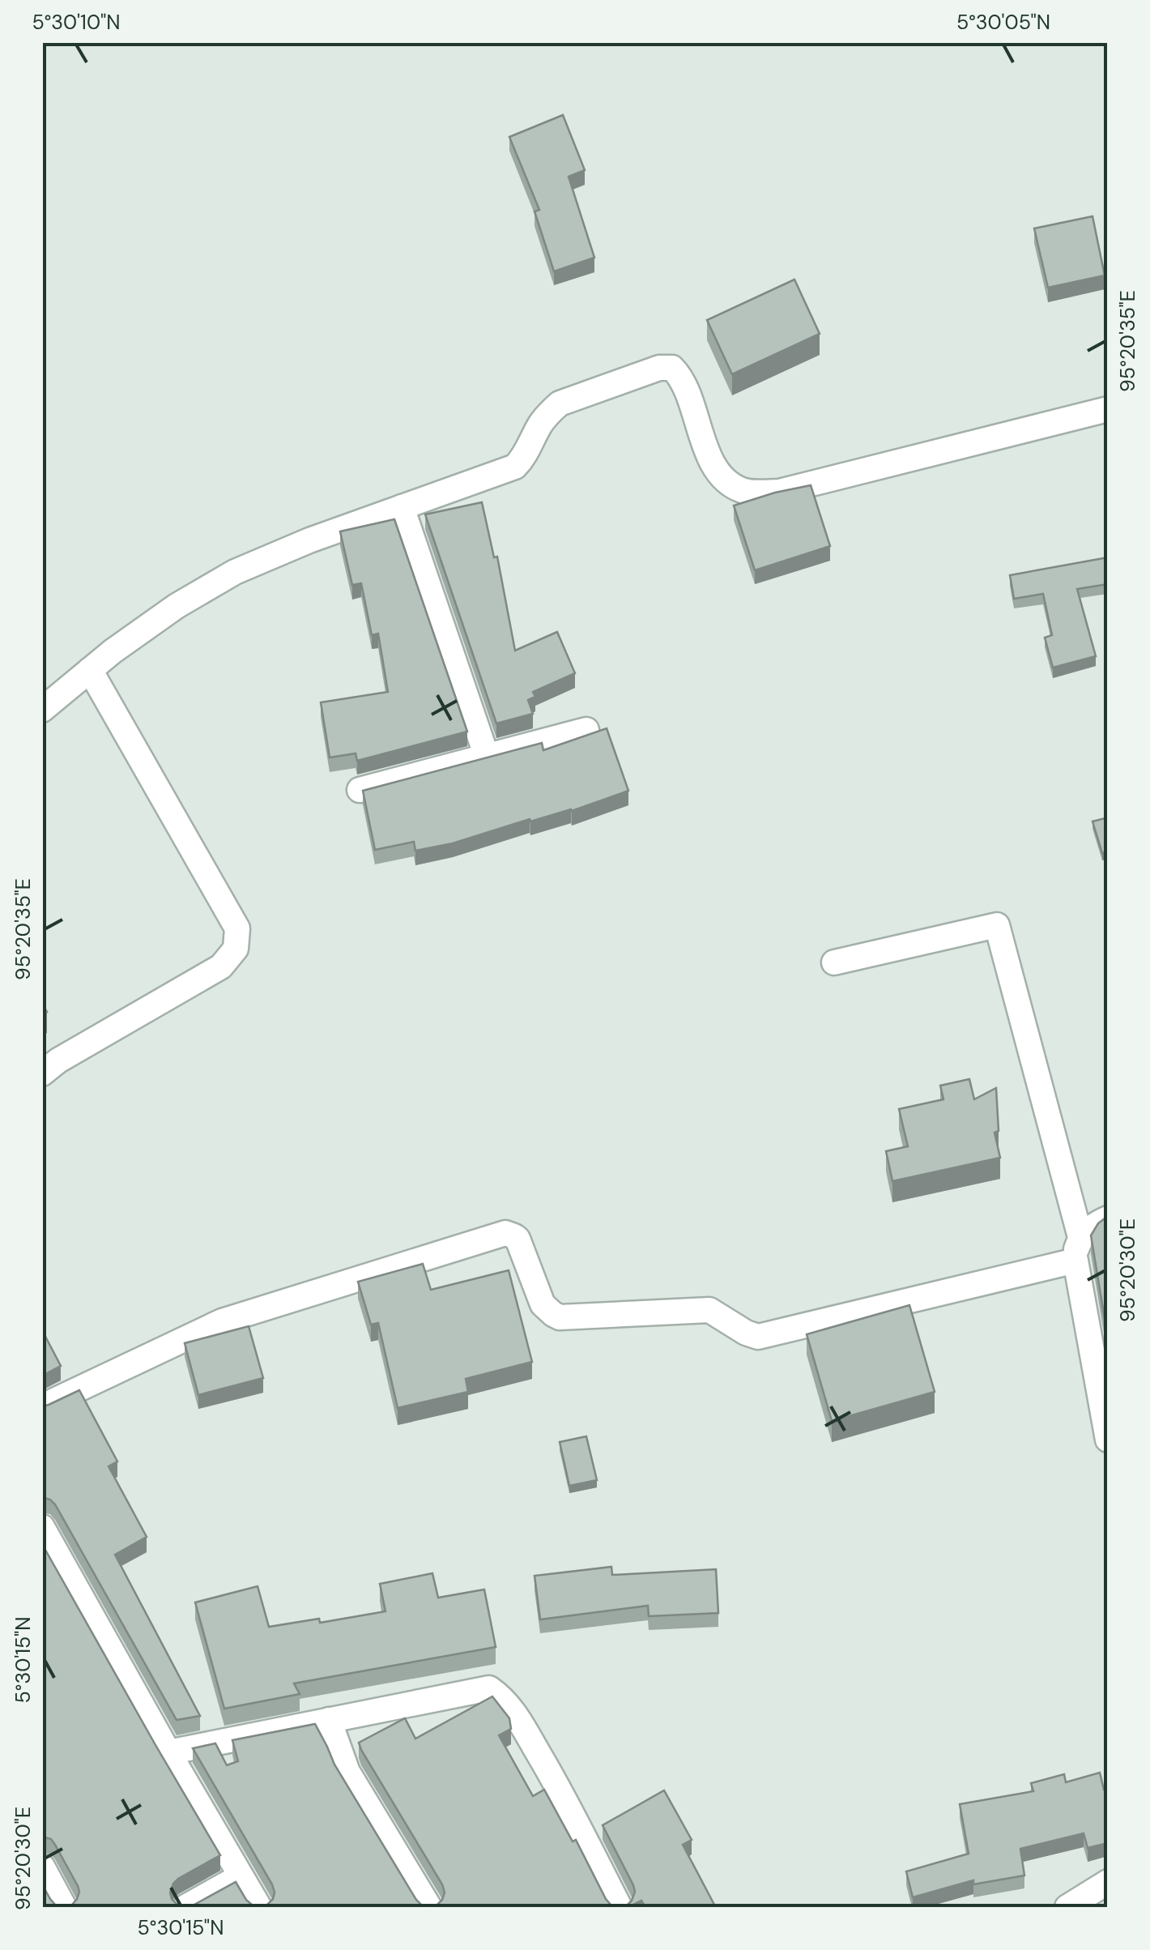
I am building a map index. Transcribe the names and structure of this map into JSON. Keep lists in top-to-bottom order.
{
  "coordinates": [
    "5°30'10\"N",
    "5°30'05\"N",
    "95°20'35\"E",
    "95°20'30\"E",
    "5°30'15\"N"
  ]
}
